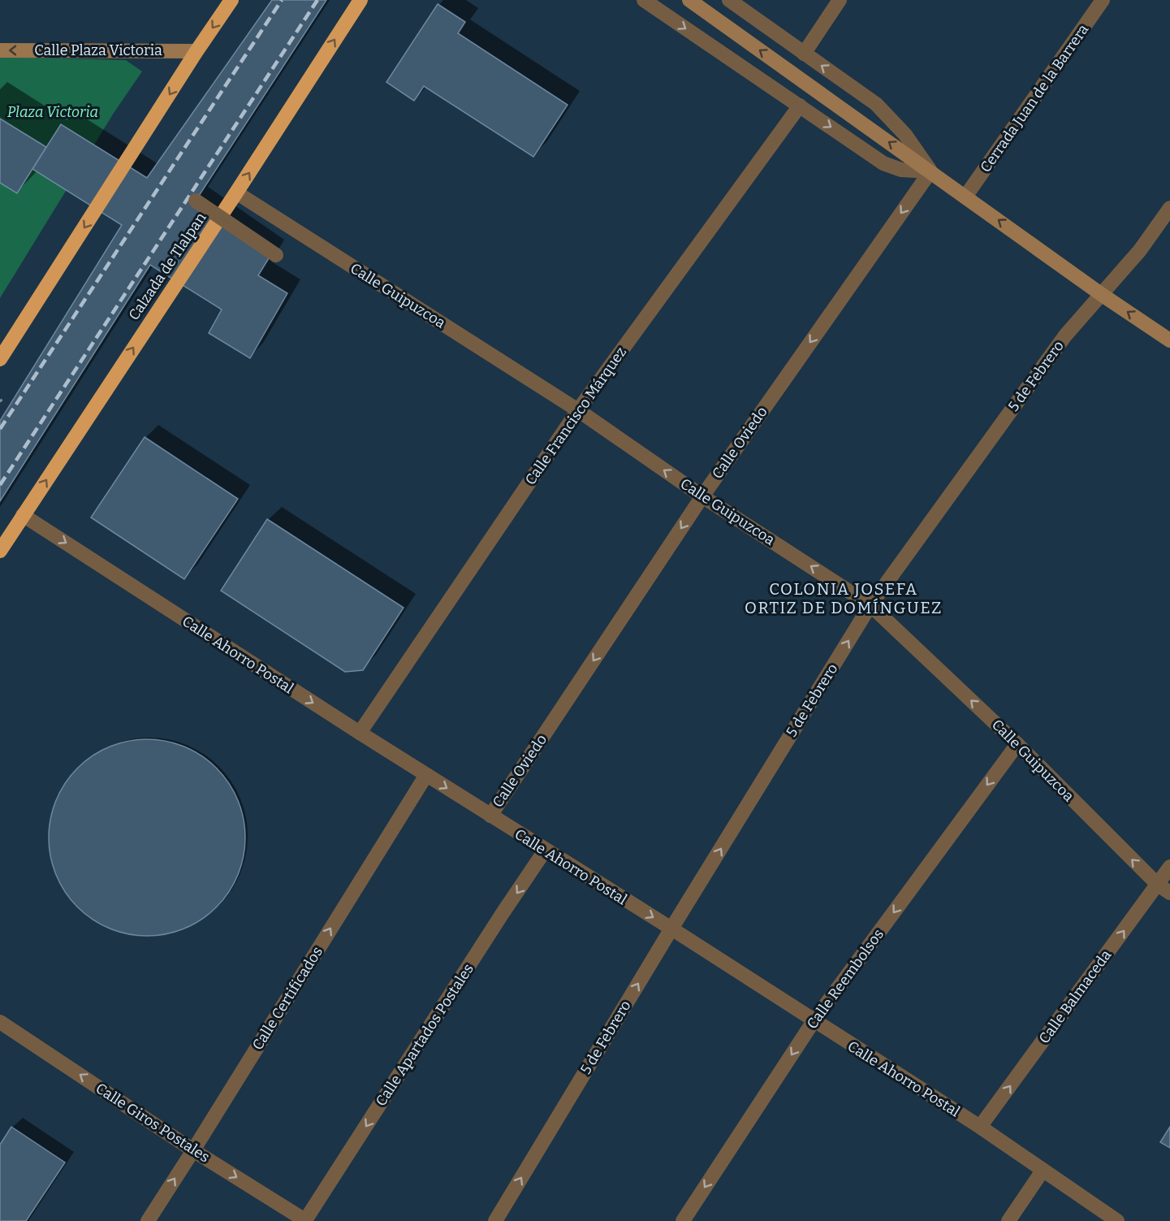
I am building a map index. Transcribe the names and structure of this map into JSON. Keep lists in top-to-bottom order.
{
  "streets": {
    "highway": ["Calzada de Tlalpan"],
    "street": [
      "Calle Plaza Victoria",
      "Cerrada Juan de la Barrera",
      "Calle Guipuzcoa",
      "5 de Febrero",
      "Calle Francisco Márquez",
      "Calle Oviedo",
      "Calle Ahorro Postal",
      "Calle Reembolsos",
      "Calle Balmaceda",
      "Calle Certificados",
      "Calle Apartados Postales",
      "Calle Giros Postales"
    ]
  },
  "crossings": [
    ["Calzada de Tlalpan", "Calle Guipuzcoa"],
    ["Calzada de Tlalpan", "Calle Ahorro Postal"],
    ["Calle Guipuzcoa", "5 de Febrero"],
    ["Calle Guipuzcoa", "Calle Francisco Márquez"],
    ["Calle Guipuzcoa", "Calle Oviedo"],
    ["Calle Guipuzcoa", "Calle Reembolsos"],
    ["Calle Guipuzcoa", "Calle Balmaceda"],
    ["5 de Febrero", "Calle Ahorro Postal"],
    ["Calle Francisco Márquez", "Calle Ahorro Postal"],
    ["Calle Oviedo", "Calle Ahorro Postal"],
    ["Calle Ahorro Postal", "Calle Reembolsos"],
    ["Calle Ahorro Postal", "Calle Balmaceda"],
    ["Calle Ahorro Postal", "Calle Certificados"],
    ["Calle Ahorro Postal", "Calle Apartados Postales"],
    ["Calle Certificados", "Calle Giros Postales"],
    ["Calle Apartados Postales", "Calle Giros Postales"]
  ],
  "one_way": [
    "Calle Plaza Victoria",
    "Calle Guipuzcoa",
    "5 de Febrero",
    "Calle Oviedo",
    "Calle Ahorro Postal",
    "Calle Reembolsos",
    "Calle Balmaceda",
    "Calle Certificados",
    "Calle Apartados Postales"
  ],
  "districts": ["COLONIA JOSEFA ORTIZ DE DOMÍNGUEZ"],
  "parks": ["Plaza Victoria"]
}
